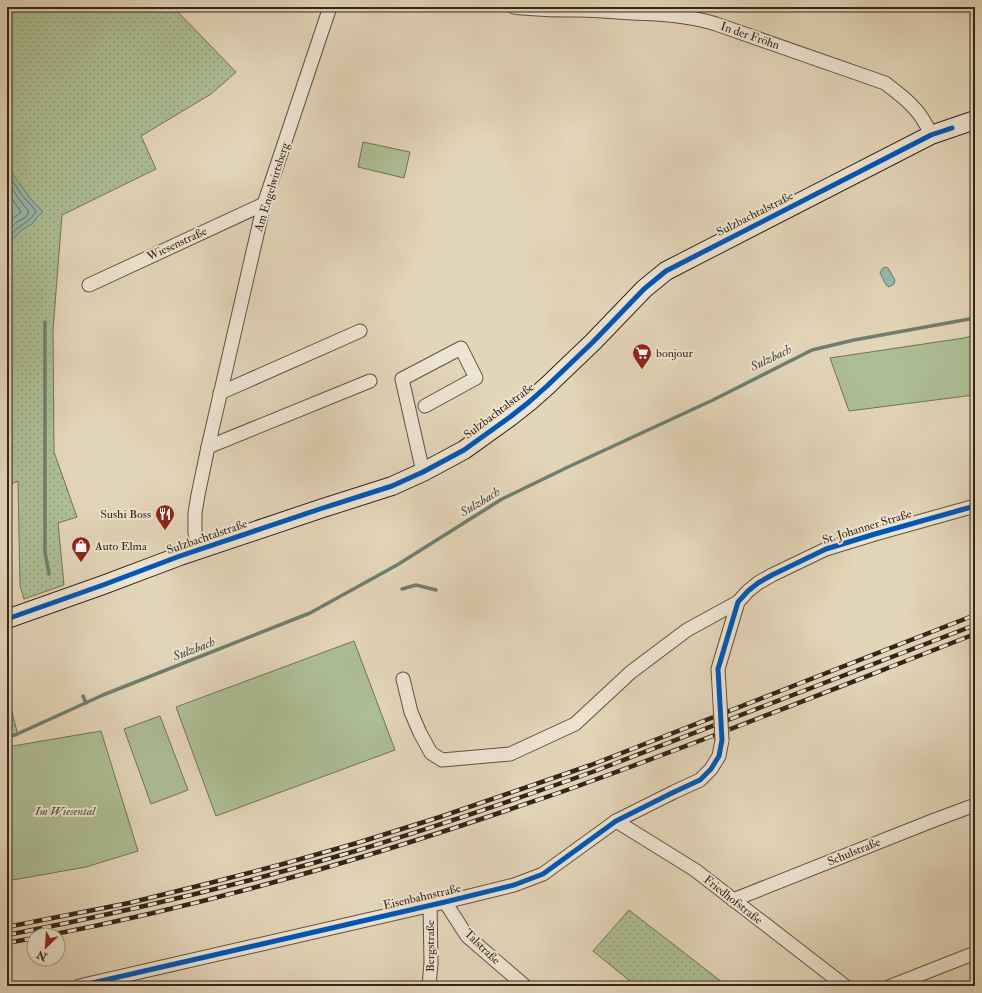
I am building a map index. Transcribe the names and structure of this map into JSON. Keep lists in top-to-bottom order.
{
  "streets": {
    "main road": ["Sulzbachtalstraße"],
    "street": [
      "In der Fröhn",
      "Am Engelwirtsberg",
      "Wiesenstraße",
      "St. Johanner Straße",
      "Schulstraße",
      "Eisenbahnstraße",
      "Friedhofstraße",
      "Bergstraße",
      "Talstraße"
    ]
  },
  "crossings": [
    ["In der Fröhn", "Sulzbachtalstraße"],
    ["Am Engelwirtsberg", "Sulzbachtalstraße"],
    ["Am Engelwirtsberg", "Wiesenstraße"],
    ["St. Johanner Straße", "Eisenbahnstraße"],
    ["Schulstraße", "Friedhofstraße"],
    ["Eisenbahnstraße", "Friedhofstraße"],
    ["Eisenbahnstraße", "Bergstraße"],
    ["Eisenbahnstraße", "Talstraße"]
  ],
  "water": ["Sulzbach"],
  "parks": ["Im Wiesental"],
  "places": {
    "supermarket": ["bonjour"],
    "restaurant": ["Sushi Boss"],
    "shop": ["Auto Elma"]
  },
  "north": "bottom left"
}
